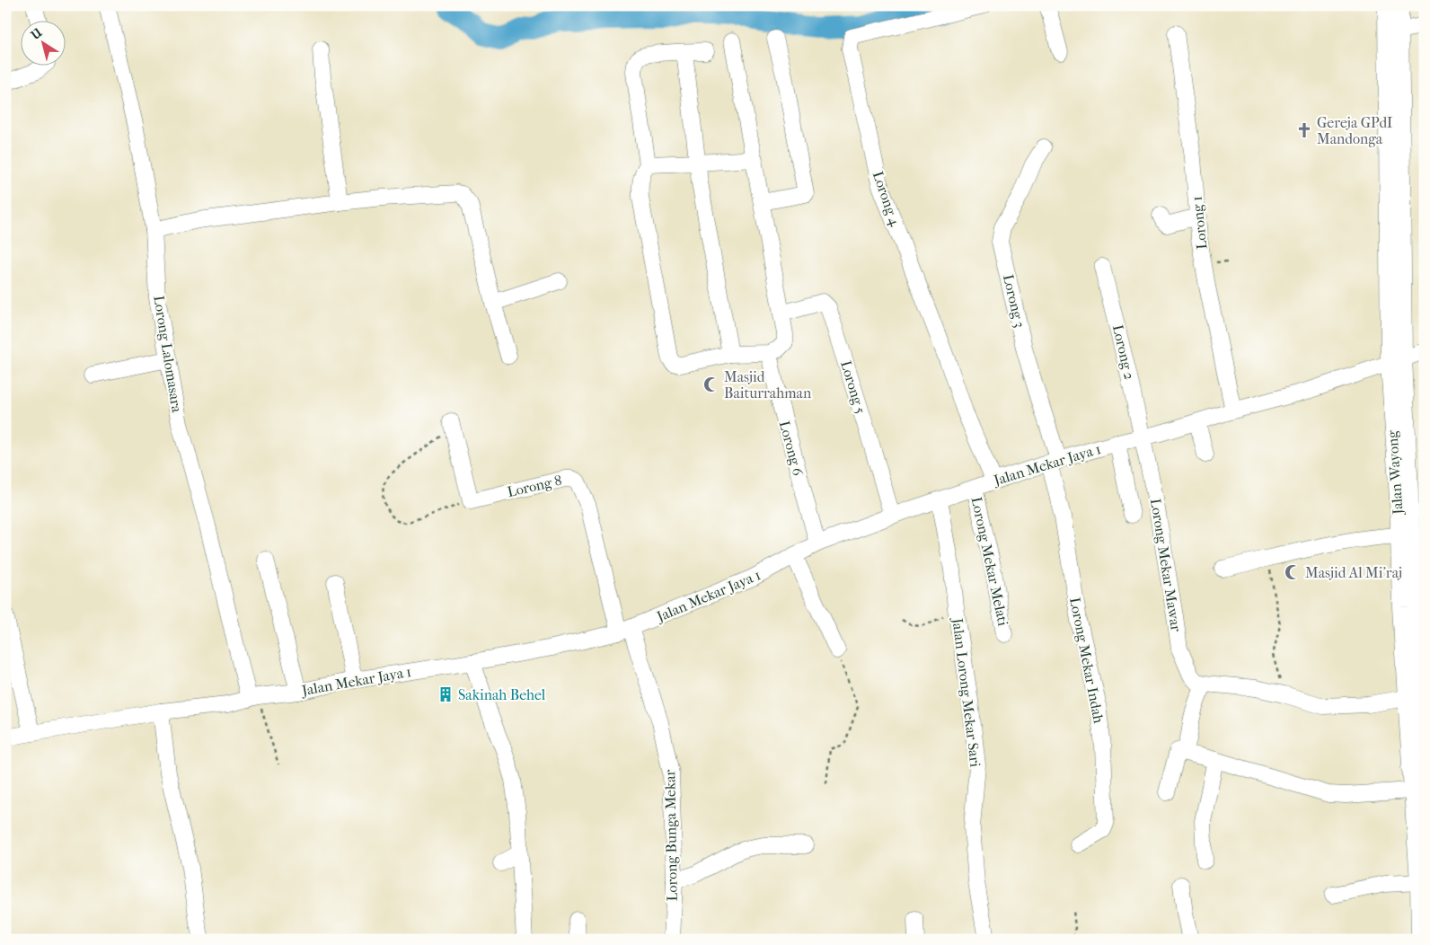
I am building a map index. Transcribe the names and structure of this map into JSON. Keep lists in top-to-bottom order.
{
  "streets": {
    "street": [
      "Lorong 4",
      "Lorong 1",
      "Lorong 3",
      "Lorong 2",
      "Lorong Lalomasara",
      "Lorong 5",
      "Lorong 6",
      "Jalan Mekar Jaya 1",
      "Jalan Wayong",
      "Lorong 8",
      "Lorong Mekar Melati",
      "Lorong Mekar Mawar",
      "Lorong Mekar Indah",
      "Jalan Lorong Mekar Sari",
      "Lorong Bunga Mekar"
    ]
  },
  "crossings": [
    ["Lorong 4", "Jalan Mekar Jaya 1"],
    ["Lorong 1", "Jalan Mekar Jaya 1"],
    ["Lorong 3", "Jalan Mekar Jaya 1"],
    ["Lorong 3", "Lorong Mekar Indah"],
    ["Lorong 2", "Jalan Mekar Jaya 1"],
    ["Lorong 2", "Lorong Mekar Mawar"],
    ["Lorong Lalomasara", "Jalan Mekar Jaya 1"],
    ["Lorong 5", "Jalan Mekar Jaya 1"],
    ["Lorong 6", "Jalan Mekar Jaya 1"],
    ["Jalan Mekar Jaya 1", "Jalan Wayong"],
    ["Jalan Mekar Jaya 1", "Lorong 8"],
    ["Jalan Mekar Jaya 1", "Lorong Mekar Melati"],
    ["Jalan Mekar Jaya 1", "Lorong Mekar Mawar"],
    ["Jalan Mekar Jaya 1", "Lorong Mekar Indah"],
    ["Jalan Mekar Jaya 1", "Jalan Lorong Mekar Sari"],
    ["Jalan Mekar Jaya 1", "Lorong Bunga Mekar"],
    ["Lorong 8", "Lorong Bunga Mekar"]
  ],
  "places": {
    "church": ["Gereja GPdI Mandonga"],
    "mosque": ["Masjid Baiturrahman", "Masjid Al Mi'raj"],
    "building": ["Sakinah Behel"]
  },
  "north": "top left"
}
